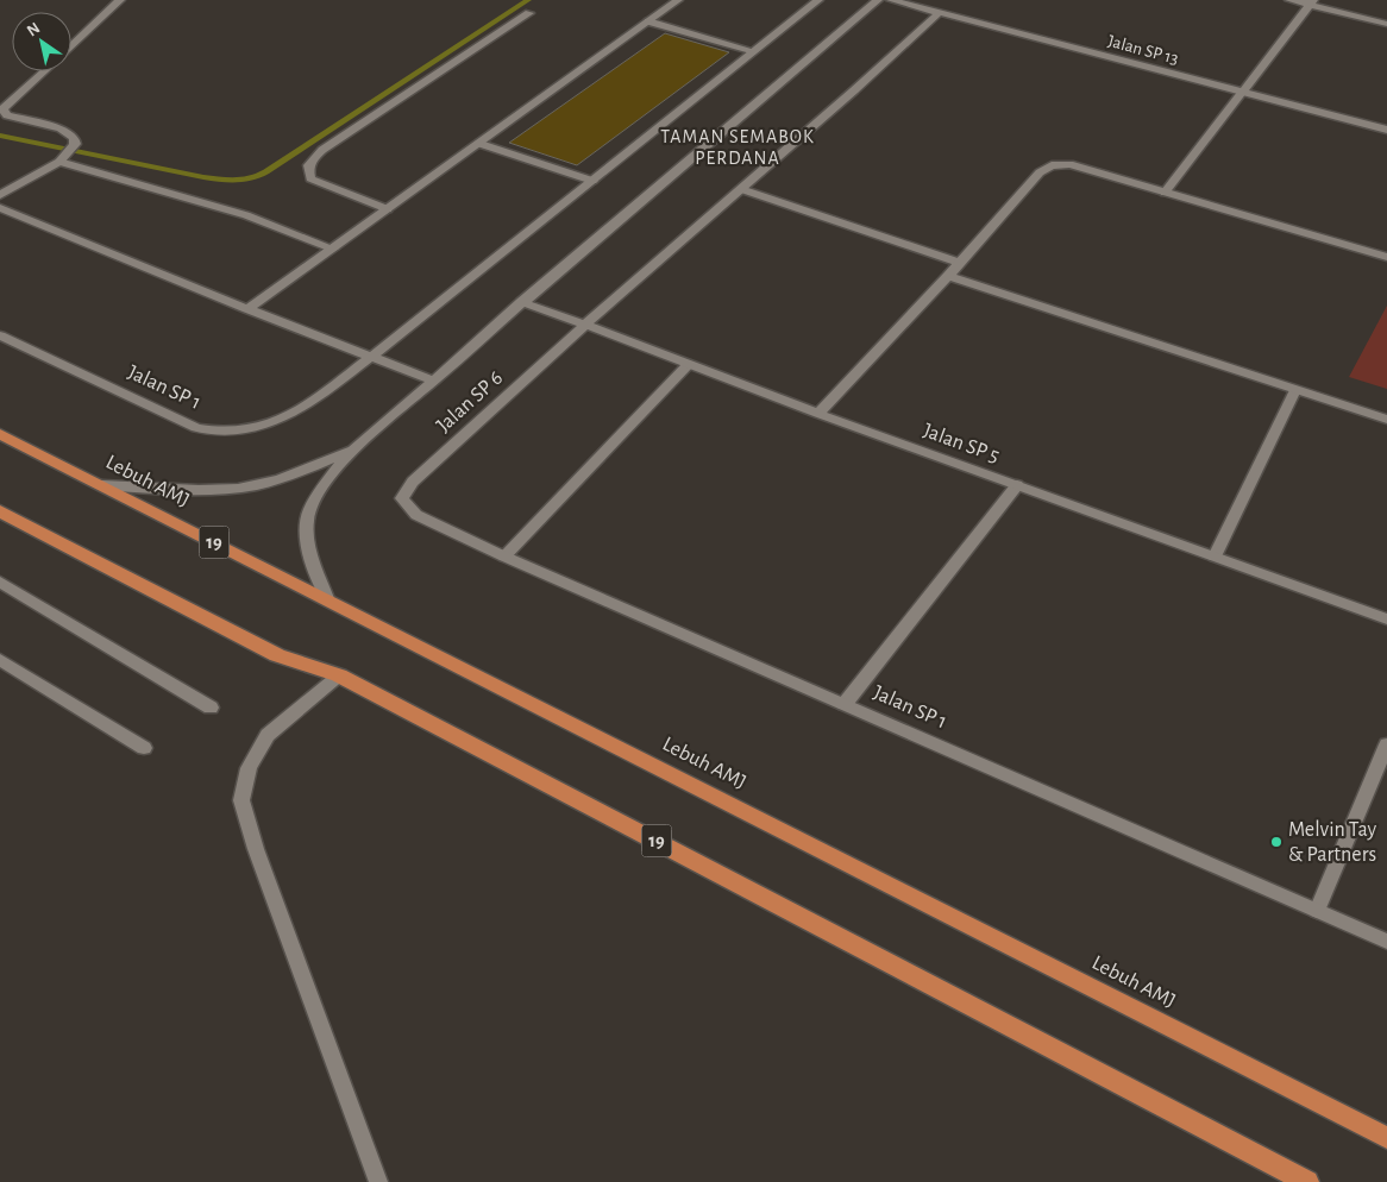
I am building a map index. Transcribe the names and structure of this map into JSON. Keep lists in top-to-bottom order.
{
  "streets": {
    "highway": ["Lebuh AMJ", "19"],
    "street": [
      "Jalan SP 13",
      "Jalan SP 1",
      "Jalan SP 6",
      "Jalan SP 5"
    ]
  },
  "crossings": [
    ["Jalan SP 1", "Jalan SP 6"],
    ["Jalan SP 6", "Jalan SP 5"]
  ],
  "districts": ["TAMAN SEMABOK PERDANA"],
  "places": ["Melvin Tay & Partners"],
  "north": "top left"
}
